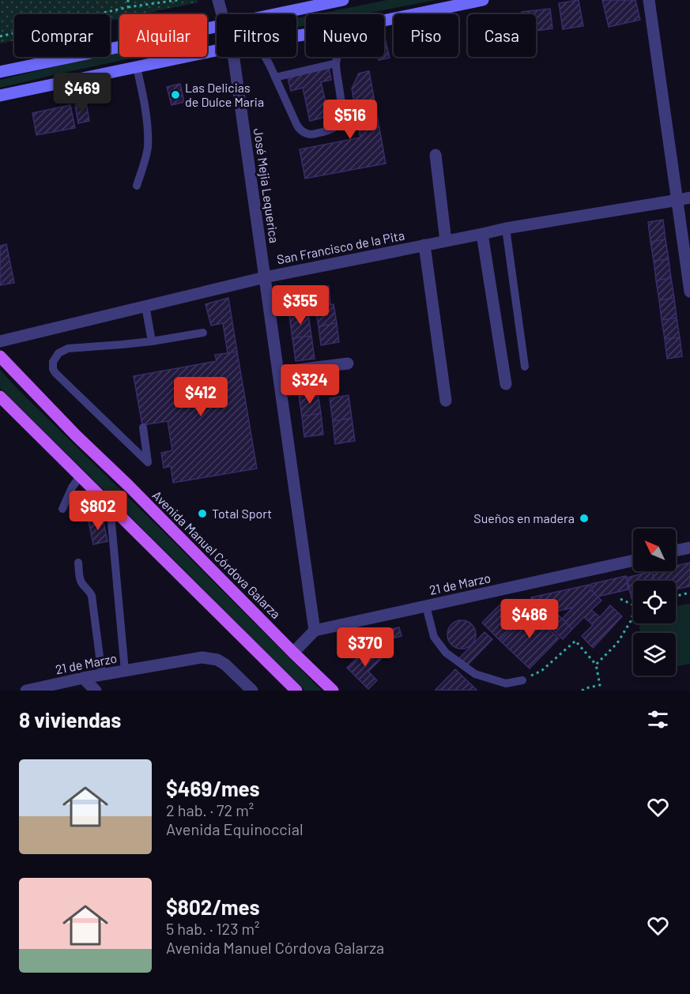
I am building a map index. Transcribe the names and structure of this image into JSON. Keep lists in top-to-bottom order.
{
  "streets": {
    "main road": ["Avenida Manuel Córdova Galarza"],
    "street": ["José Mejia Lequerica", "San Francisco de la Pita", "21 de Marzo"]
  },
  "crossings": [
    ["José Mejia Lequerica", "San Francisco de la Pita"],
    ["José Mejia Lequerica", "21 de Marzo"]
  ],
  "places": ["Las Delicias de Dulce Maria", "Total Sport", "Sueños en madera"],
  "north": "top left",
  "page": {
    "chip": [
      "Comprar",
      "Alquilar",
      "Filtros",
      "Nuevo",
      "Piso",
      "Casa"
    ],
    "price": [
      "$469",
      "$516",
      "$355",
      "$324",
      "$412",
      "$802",
      "$486",
      "$370"
    ],
    "heading": "8 viviendas",
    "list": [
      {
        "name": "$469/mes",
        "note": "2 hab. · 72 m² · Avenida Equinoccial"
      },
      {
        "name": "$802/mes",
        "note": "5 hab. · 123 m² · Avenida Manuel Córdova Galarza"
      }
    ]
  }
}
